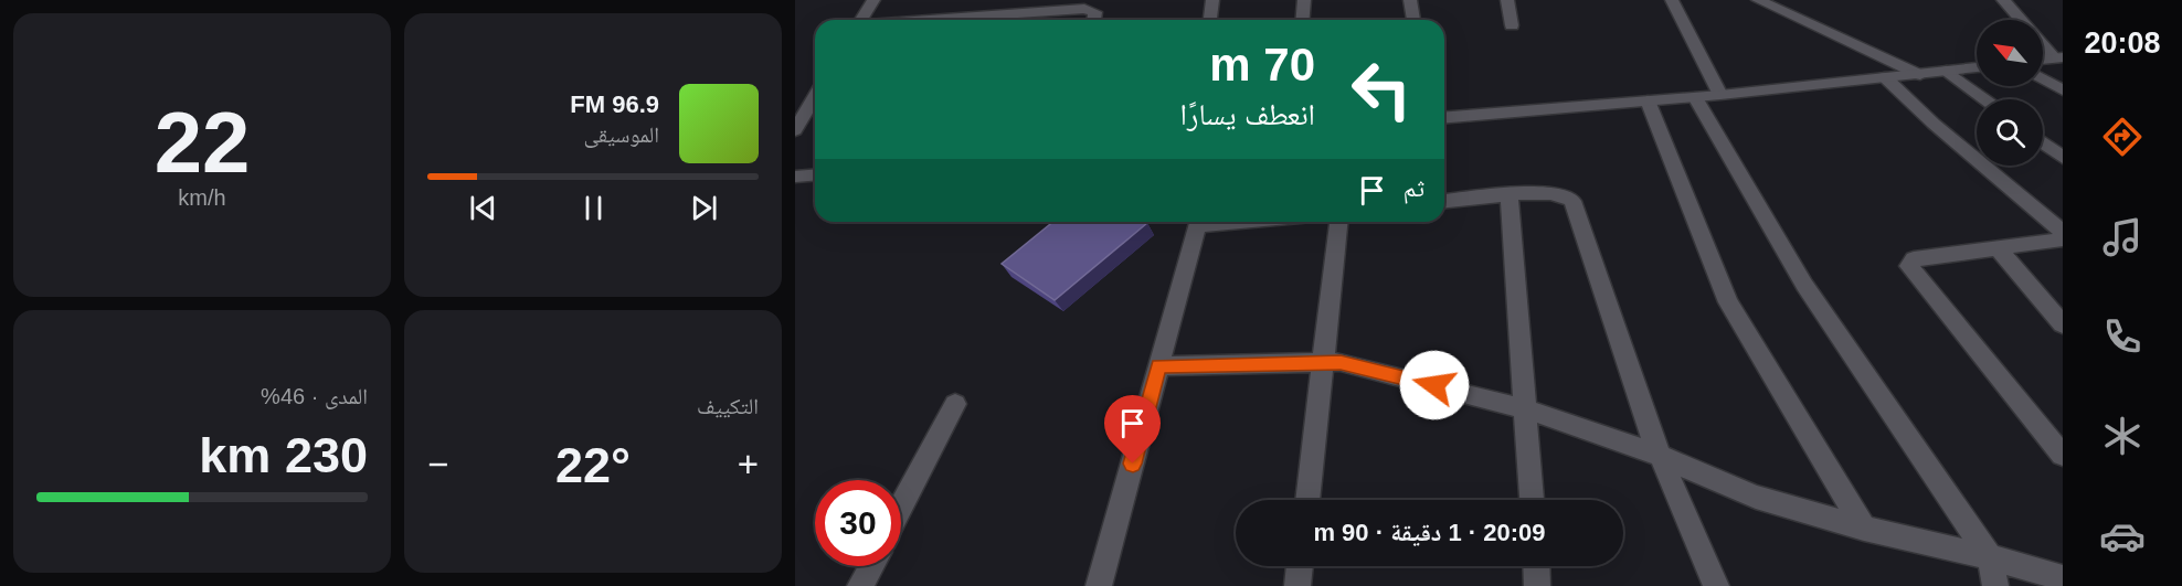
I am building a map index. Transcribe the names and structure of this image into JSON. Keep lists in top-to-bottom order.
{
  "north": "top left",
  "page": {
    "tabs": "20:08",
    "tile": [
      ["22", "km/h"],
      "التكييف",
      ["المدى · 46%", "230 km"]
    ],
    "turn": ["70 m", "انعطف يسارًا"],
    "song": ["96.9 FM", "الموسيقى"],
    "then": "ثم",
    "heat": ["−", "22°", "+"],
    "limit": "30",
    "trip": "20:09 · 1 دقيقة · 90 m"
  }
}
